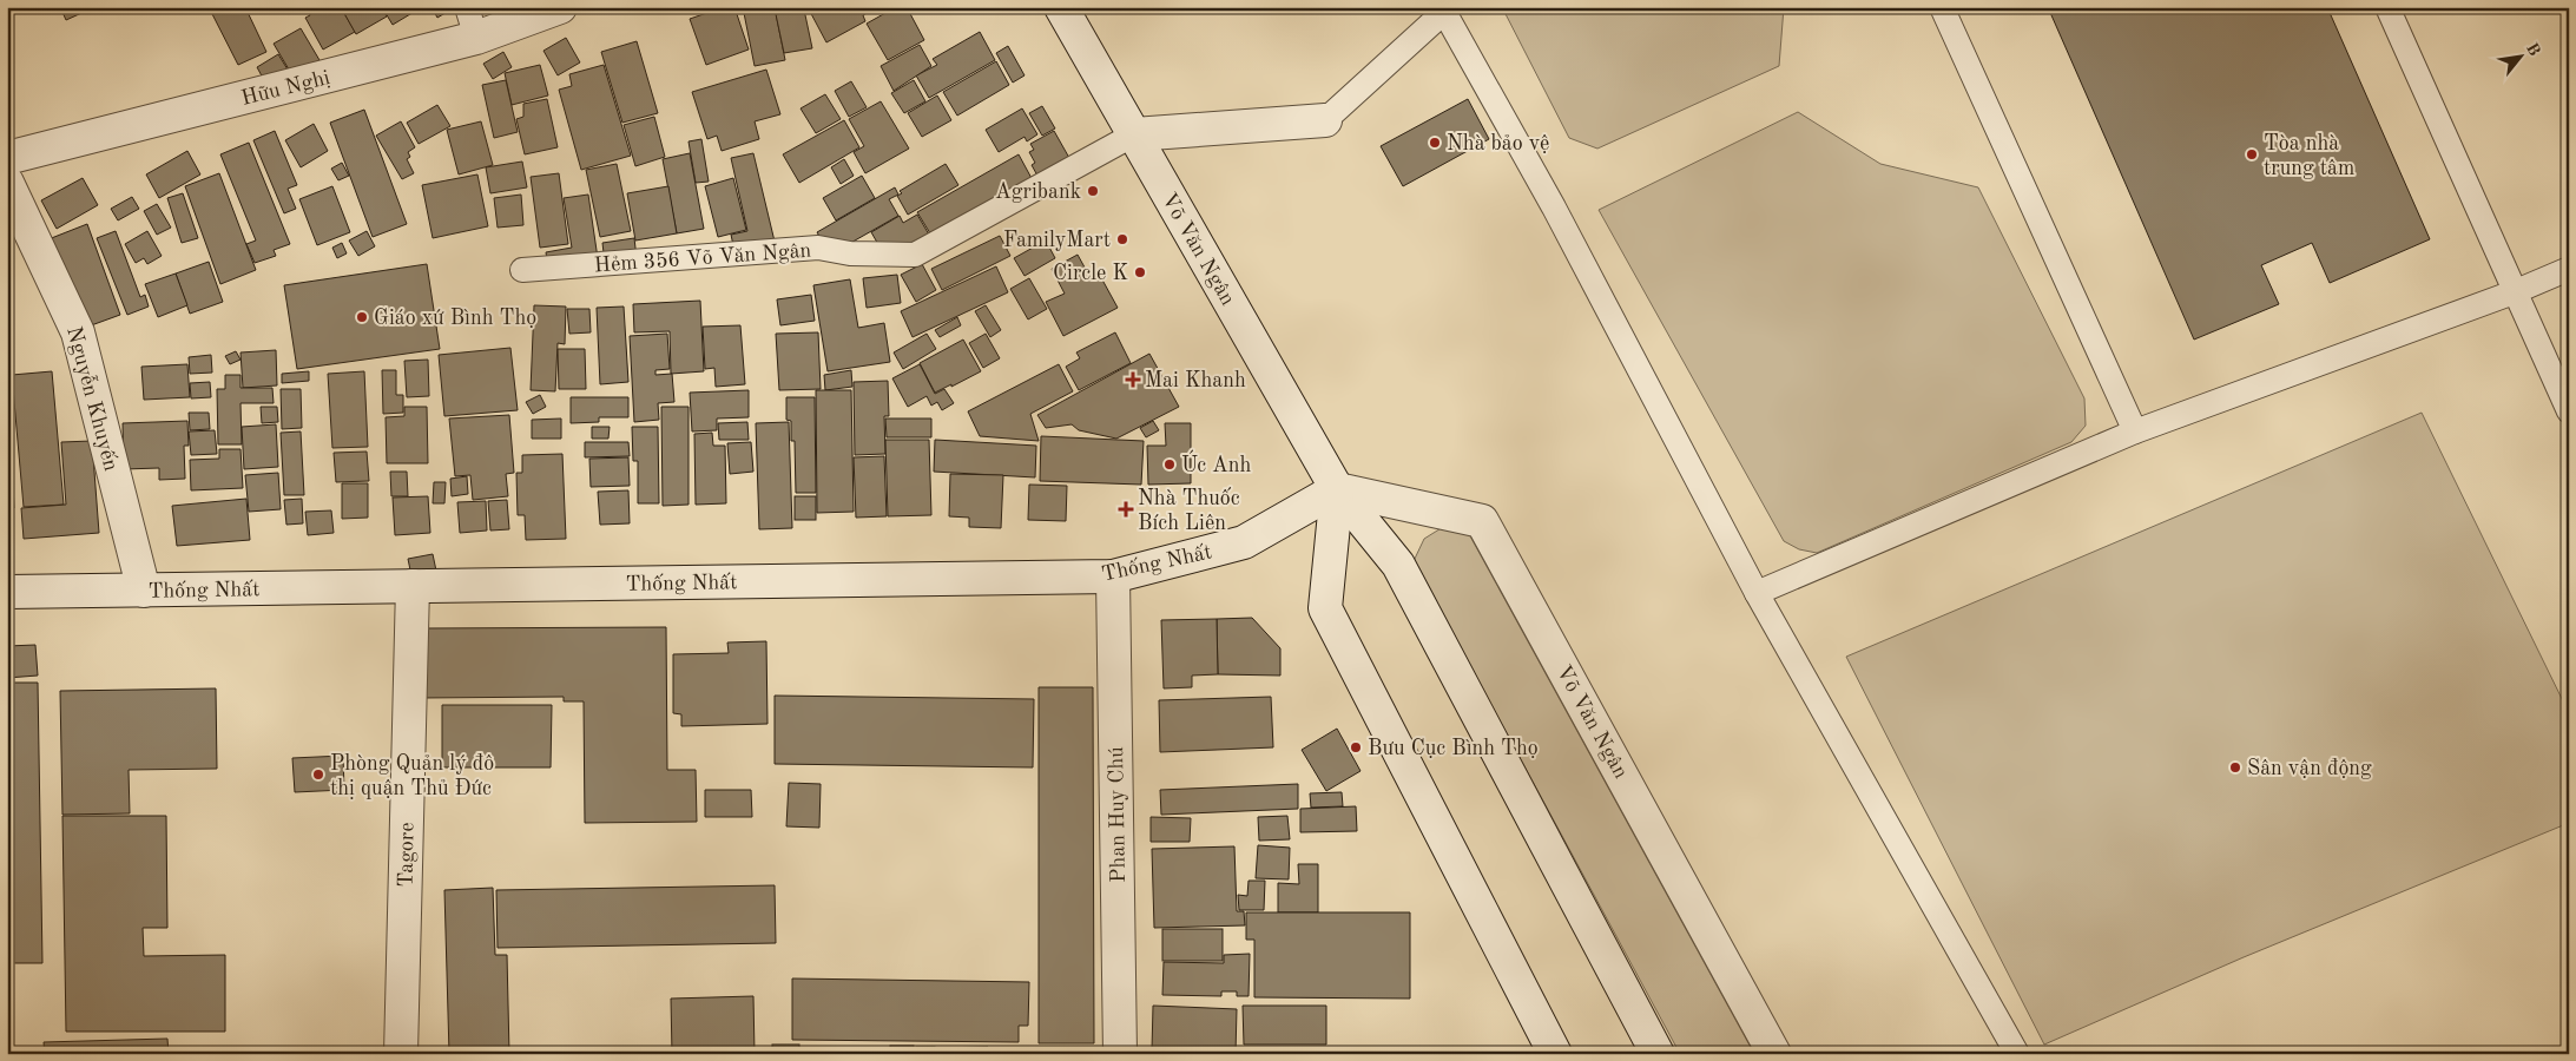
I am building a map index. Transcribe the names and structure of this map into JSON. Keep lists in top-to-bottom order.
{
  "streets": {
    "street": [
      "Hữu Nghị",
      "Võ Văn Ngân",
      "Nguyễn Khuyến",
      "Thống Nhất",
      "Phan Huy Chú",
      "Tagore"
    ],
    "lane": ["Hẻm 356 Võ Văn Ngân"]
  },
  "crossings": [
    ["Võ Văn Ngân", "Hẻm 356 Võ Văn Ngân"],
    ["Võ Văn Ngân", "Thống Nhất"],
    ["Nguyễn Khuyến", "Thống Nhất"],
    ["Thống Nhất", "Phan Huy Chú"],
    ["Thống Nhất", "Tagore"]
  ],
  "places": {
    "other": [
      "Nhà bảo vệ",
      "Tòa nhà trung tâm",
      "Agribank",
      "FamilyMart",
      "Circle K",
      "Giáo xứ Bình Thọ",
      "Úc Anh",
      "Bưu Cục Bình Thọ",
      "Sân vận động",
      "Phòng Quản lý đô thị quận Thủ Đức"
    ],
    "health": ["Mai Khanh", "Nhà Thuốc Bích Liên"]
  },
  "north": "top right"
}
